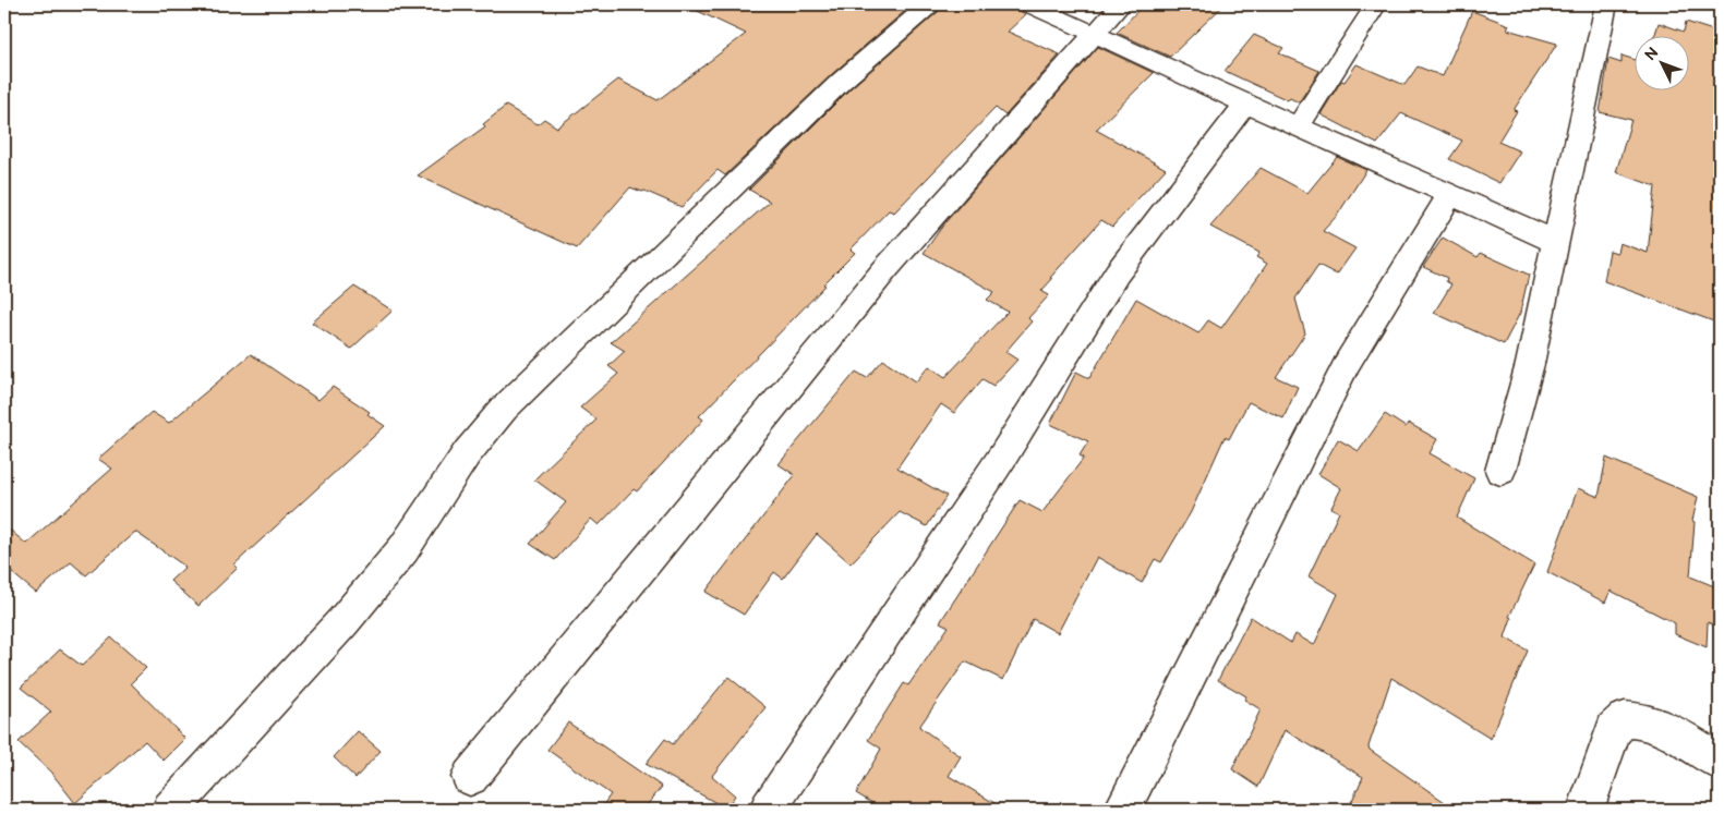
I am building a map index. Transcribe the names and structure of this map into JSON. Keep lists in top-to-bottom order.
{
  "north": "top left"
}
